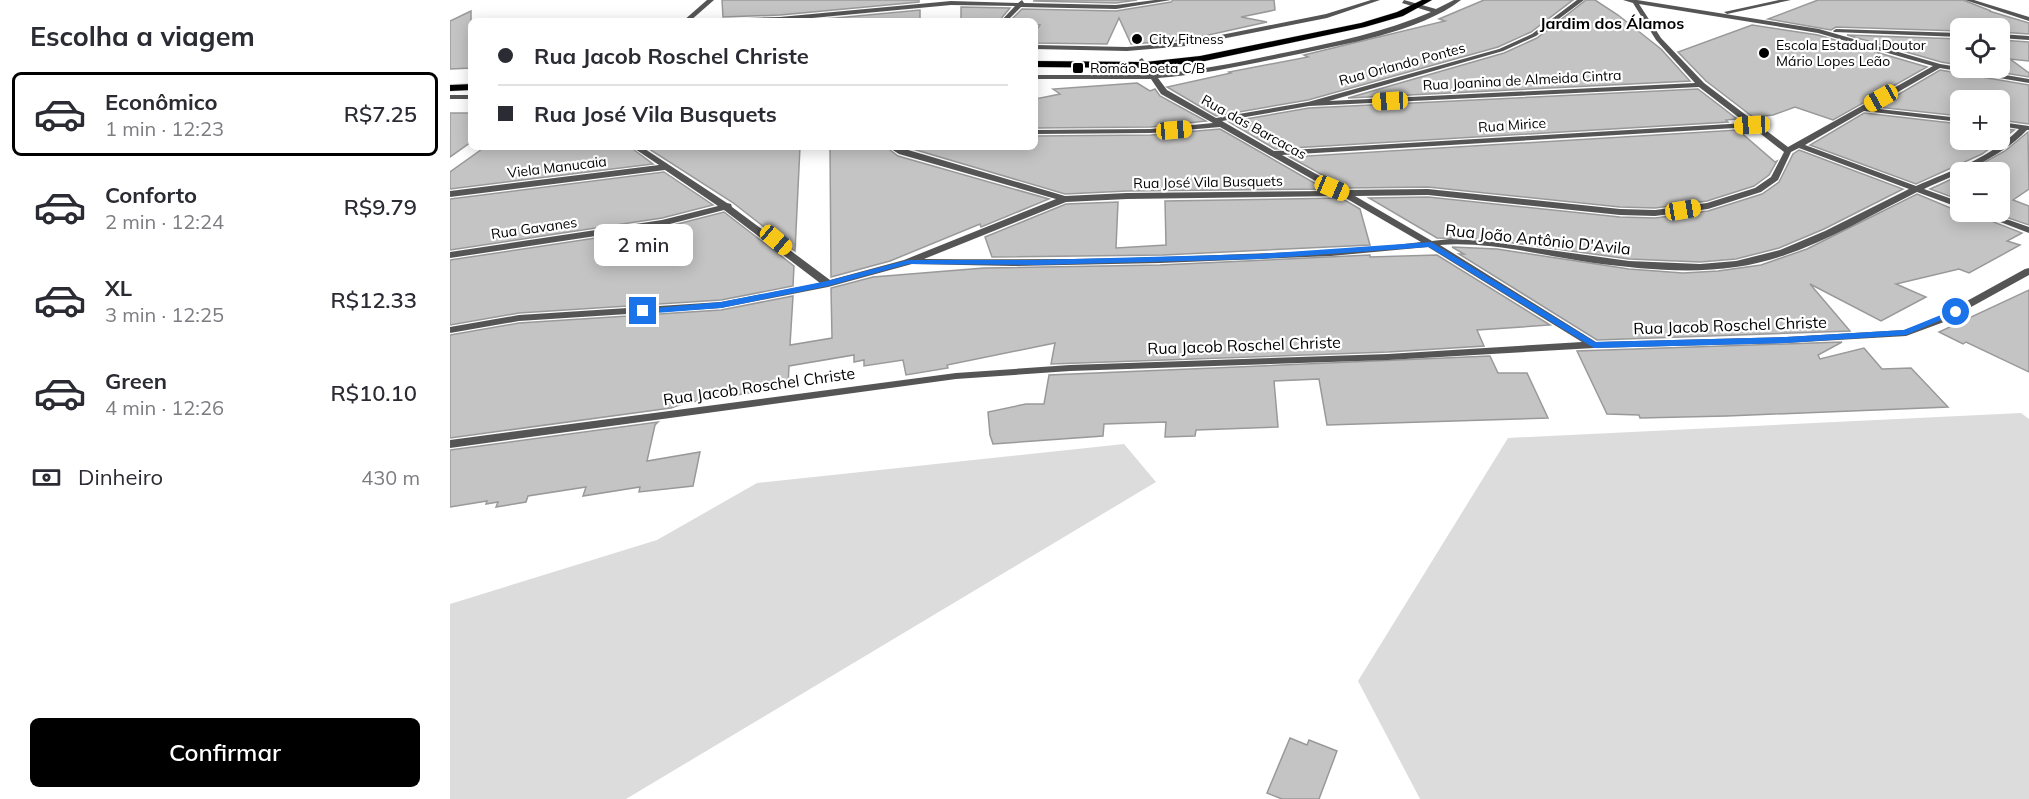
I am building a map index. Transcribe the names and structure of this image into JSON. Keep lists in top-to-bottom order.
{
  "streets": {
    "street": [
      "Rua Orlando Pontes",
      "Rua Joanina de Almeida Cintra",
      "Rua Mirice",
      "Rua das Barcacas",
      "Viela Manucaia",
      "Rua José Vila Busquets",
      "Rua Gavanes",
      "Rua João Antônio D'Avila",
      "Rua Jacob Roschel Christe"
    ]
  },
  "crossings": [
    ["Rua Orlando Pontes", "Rua Joanina de Almeida Cintra"],
    ["Rua Orlando Pontes", "Rua das Barcacas"],
    ["Rua Mirice", "Rua das Barcacas"],
    ["Rua das Barcacas", "Rua José Vila Busquets"],
    ["Rua das Barcacas", "Rua João Antônio D'Avila"],
    ["Rua das Barcacas", "Rua Jacob Roschel Christe"],
    ["Rua José Vila Busquets", "Rua João Antônio D'Avila"]
  ],
  "districts": ["Jardim dos Álamos"],
  "places": {
    "other": ["City Fitness", "Escola Estadual Doutor Mário Lopes Leão"],
    "transit": ["Romão Boeta C/B"]
  },
  "page": {
    "heading": "Escolha a viagem",
    "map_buttons": ["+", "−"],
    "banner": ["Rua Jacob Roschel Christe", "Rua José Vila Busquets"],
    "list": [
      {
        "name": "Econômico",
        "note": "1 min · 12:23",
        "value": "R$7.25"
      },
      {
        "name": "Conforto",
        "note": "2 min · 12:24",
        "value": "R$9.79"
      },
      {
        "name": "XL",
        "note": "3 min · 12:25",
        "value": "R$12.33"
      },
      {
        "name": "Green",
        "note": "4 min · 12:26",
        "value": "R$10.10"
      }
    ],
    "bubble": "2 min",
    "pay": ["Dinheiro", "430 m"],
    "buttons": "Confirmar"
  }
}
